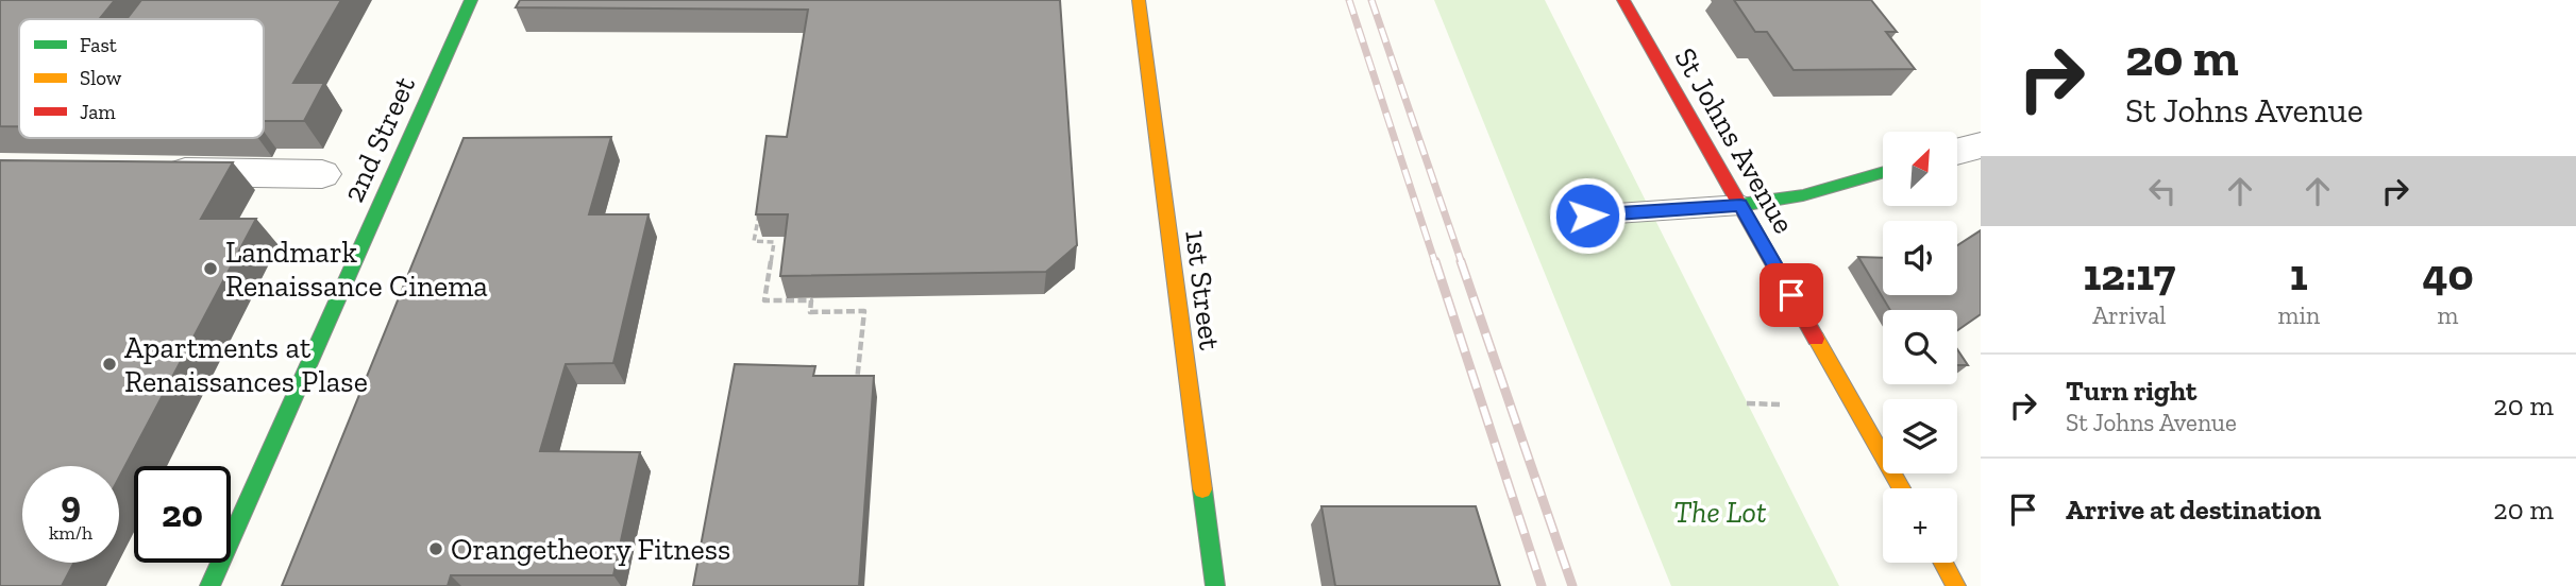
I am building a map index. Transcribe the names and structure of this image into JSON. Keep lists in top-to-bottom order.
{
  "streets": {
    "street": ["2nd Street", "St Johns Avenue", "1st Street"]
  },
  "parks": ["The Lot"],
  "places": ["Landmark Renaissance Cinema", "Apartments at Renaissances Plase", "Orangetheory Fitness"],
  "legend": ["Fast", "Slow", "Jam"],
  "north": "top right",
  "page": {
    "turn": ["20 m", "St Johns Avenue"],
    "map_buttons": "+",
    "eta": [
      "12:17",
      "Arrival",
      "1",
      "min",
      "40",
      "m"
    ],
    "list": [
      {
        "name": "Turn right",
        "note": "St Johns Avenue",
        "value": "20 m"
      },
      {
        "name": "Arrive at destination",
        "value": "20 m"
      }
    ],
    "speed": "9 km/h",
    "limit": "20"
  }
}
